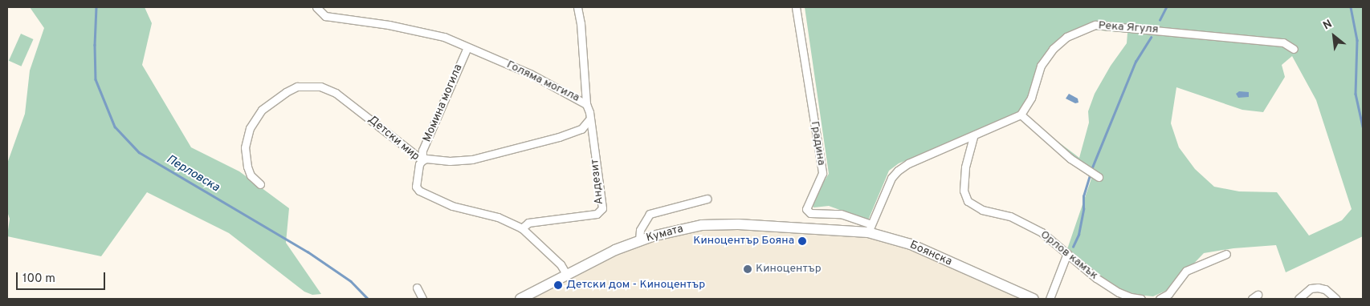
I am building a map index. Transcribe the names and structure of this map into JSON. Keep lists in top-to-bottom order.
{
  "streets": {
    "main road": ["Кумата", "Боянска"],
    "street": [
      "Река Ягуля",
      "Голяма могила",
      "Момина могила",
      "Детски мир",
      "Градина",
      "Андезит",
      "Орлов камък"
    ]
  },
  "crossings": [
    ["Голяма могила", "Момина могила"],
    ["Голяма могила", "Андезит"],
    ["Момина могила", "Детски мир"],
    ["Детски мир", "Андезит"],
    ["Детски мир", "Кумата"],
    ["Градина", "Боянска"],
    ["Кумата", "Боянска"]
  ],
  "water": ["Перловска"],
  "places": ["Киноцентър Бояна", "Киноцентър", "Детски дом - Киноцентър"],
  "scale_bar": "100 m",
  "north": "top left"
}
